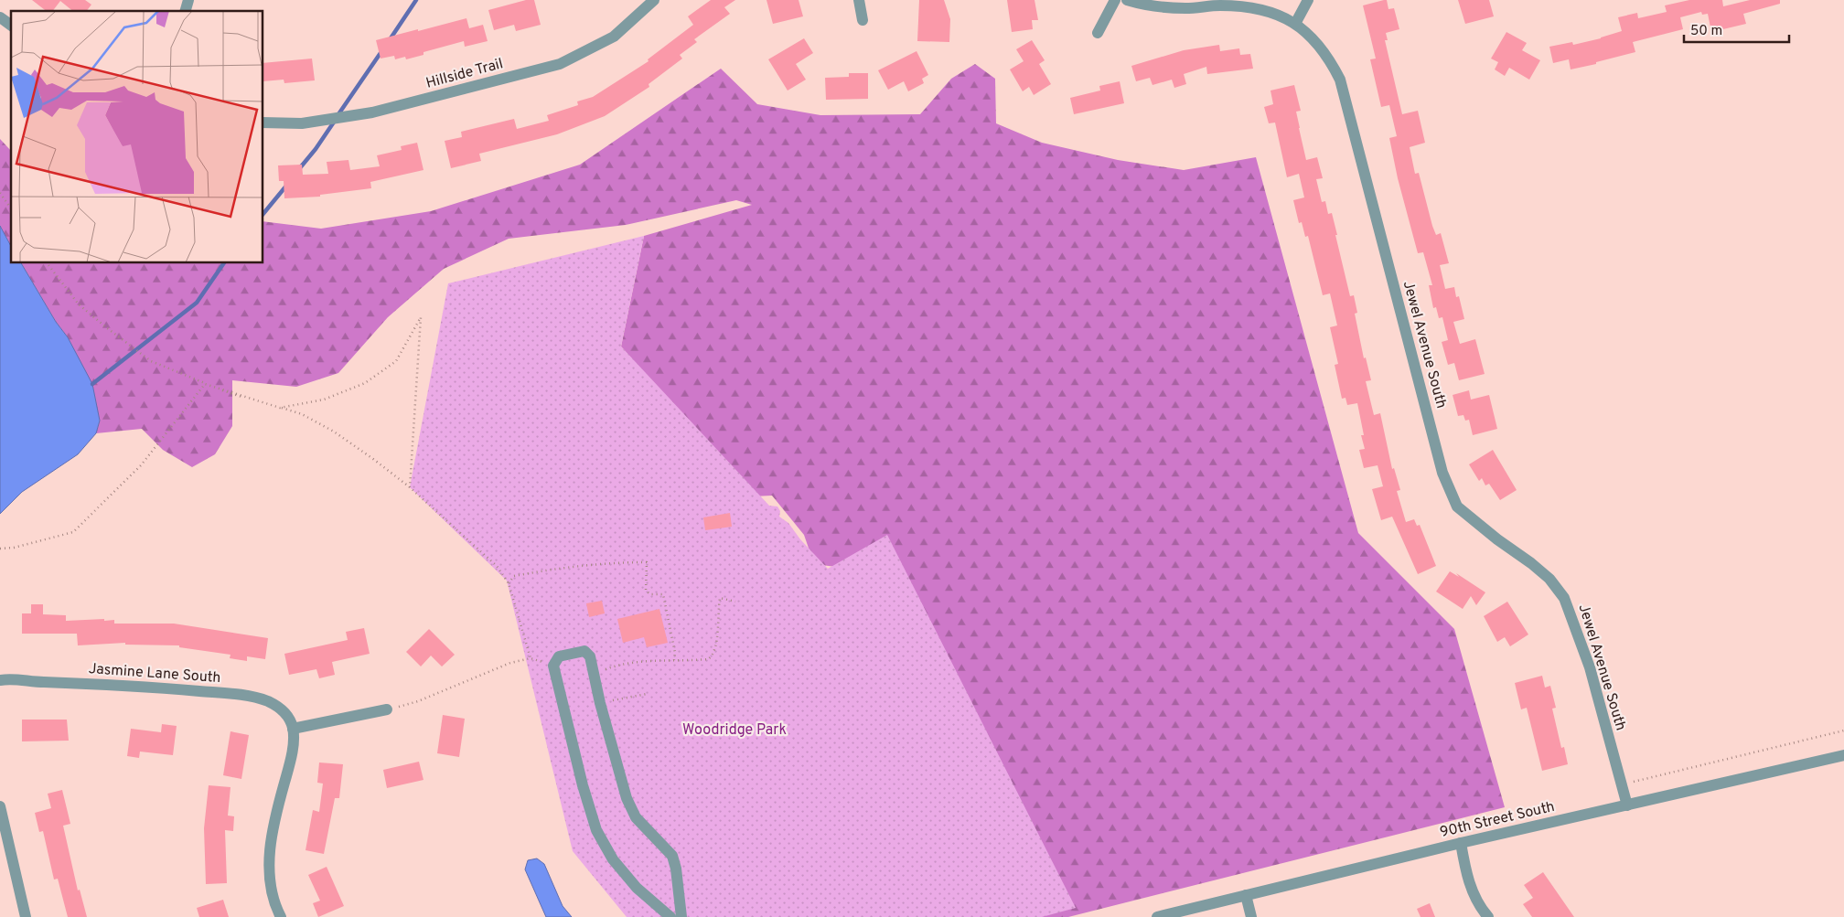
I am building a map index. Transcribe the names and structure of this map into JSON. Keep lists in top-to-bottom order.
{
  "streets": {
    "street": [
      "Hillside Trail",
      "Jewel Avenue South",
      "Jasmine Lane South",
      "90th Street South"
    ]
  },
  "crossings": [
    ["Jewel Avenue South", "90th Street South"]
  ],
  "parks": ["Woodridge Park"],
  "scale_bar": "50 m"
}
